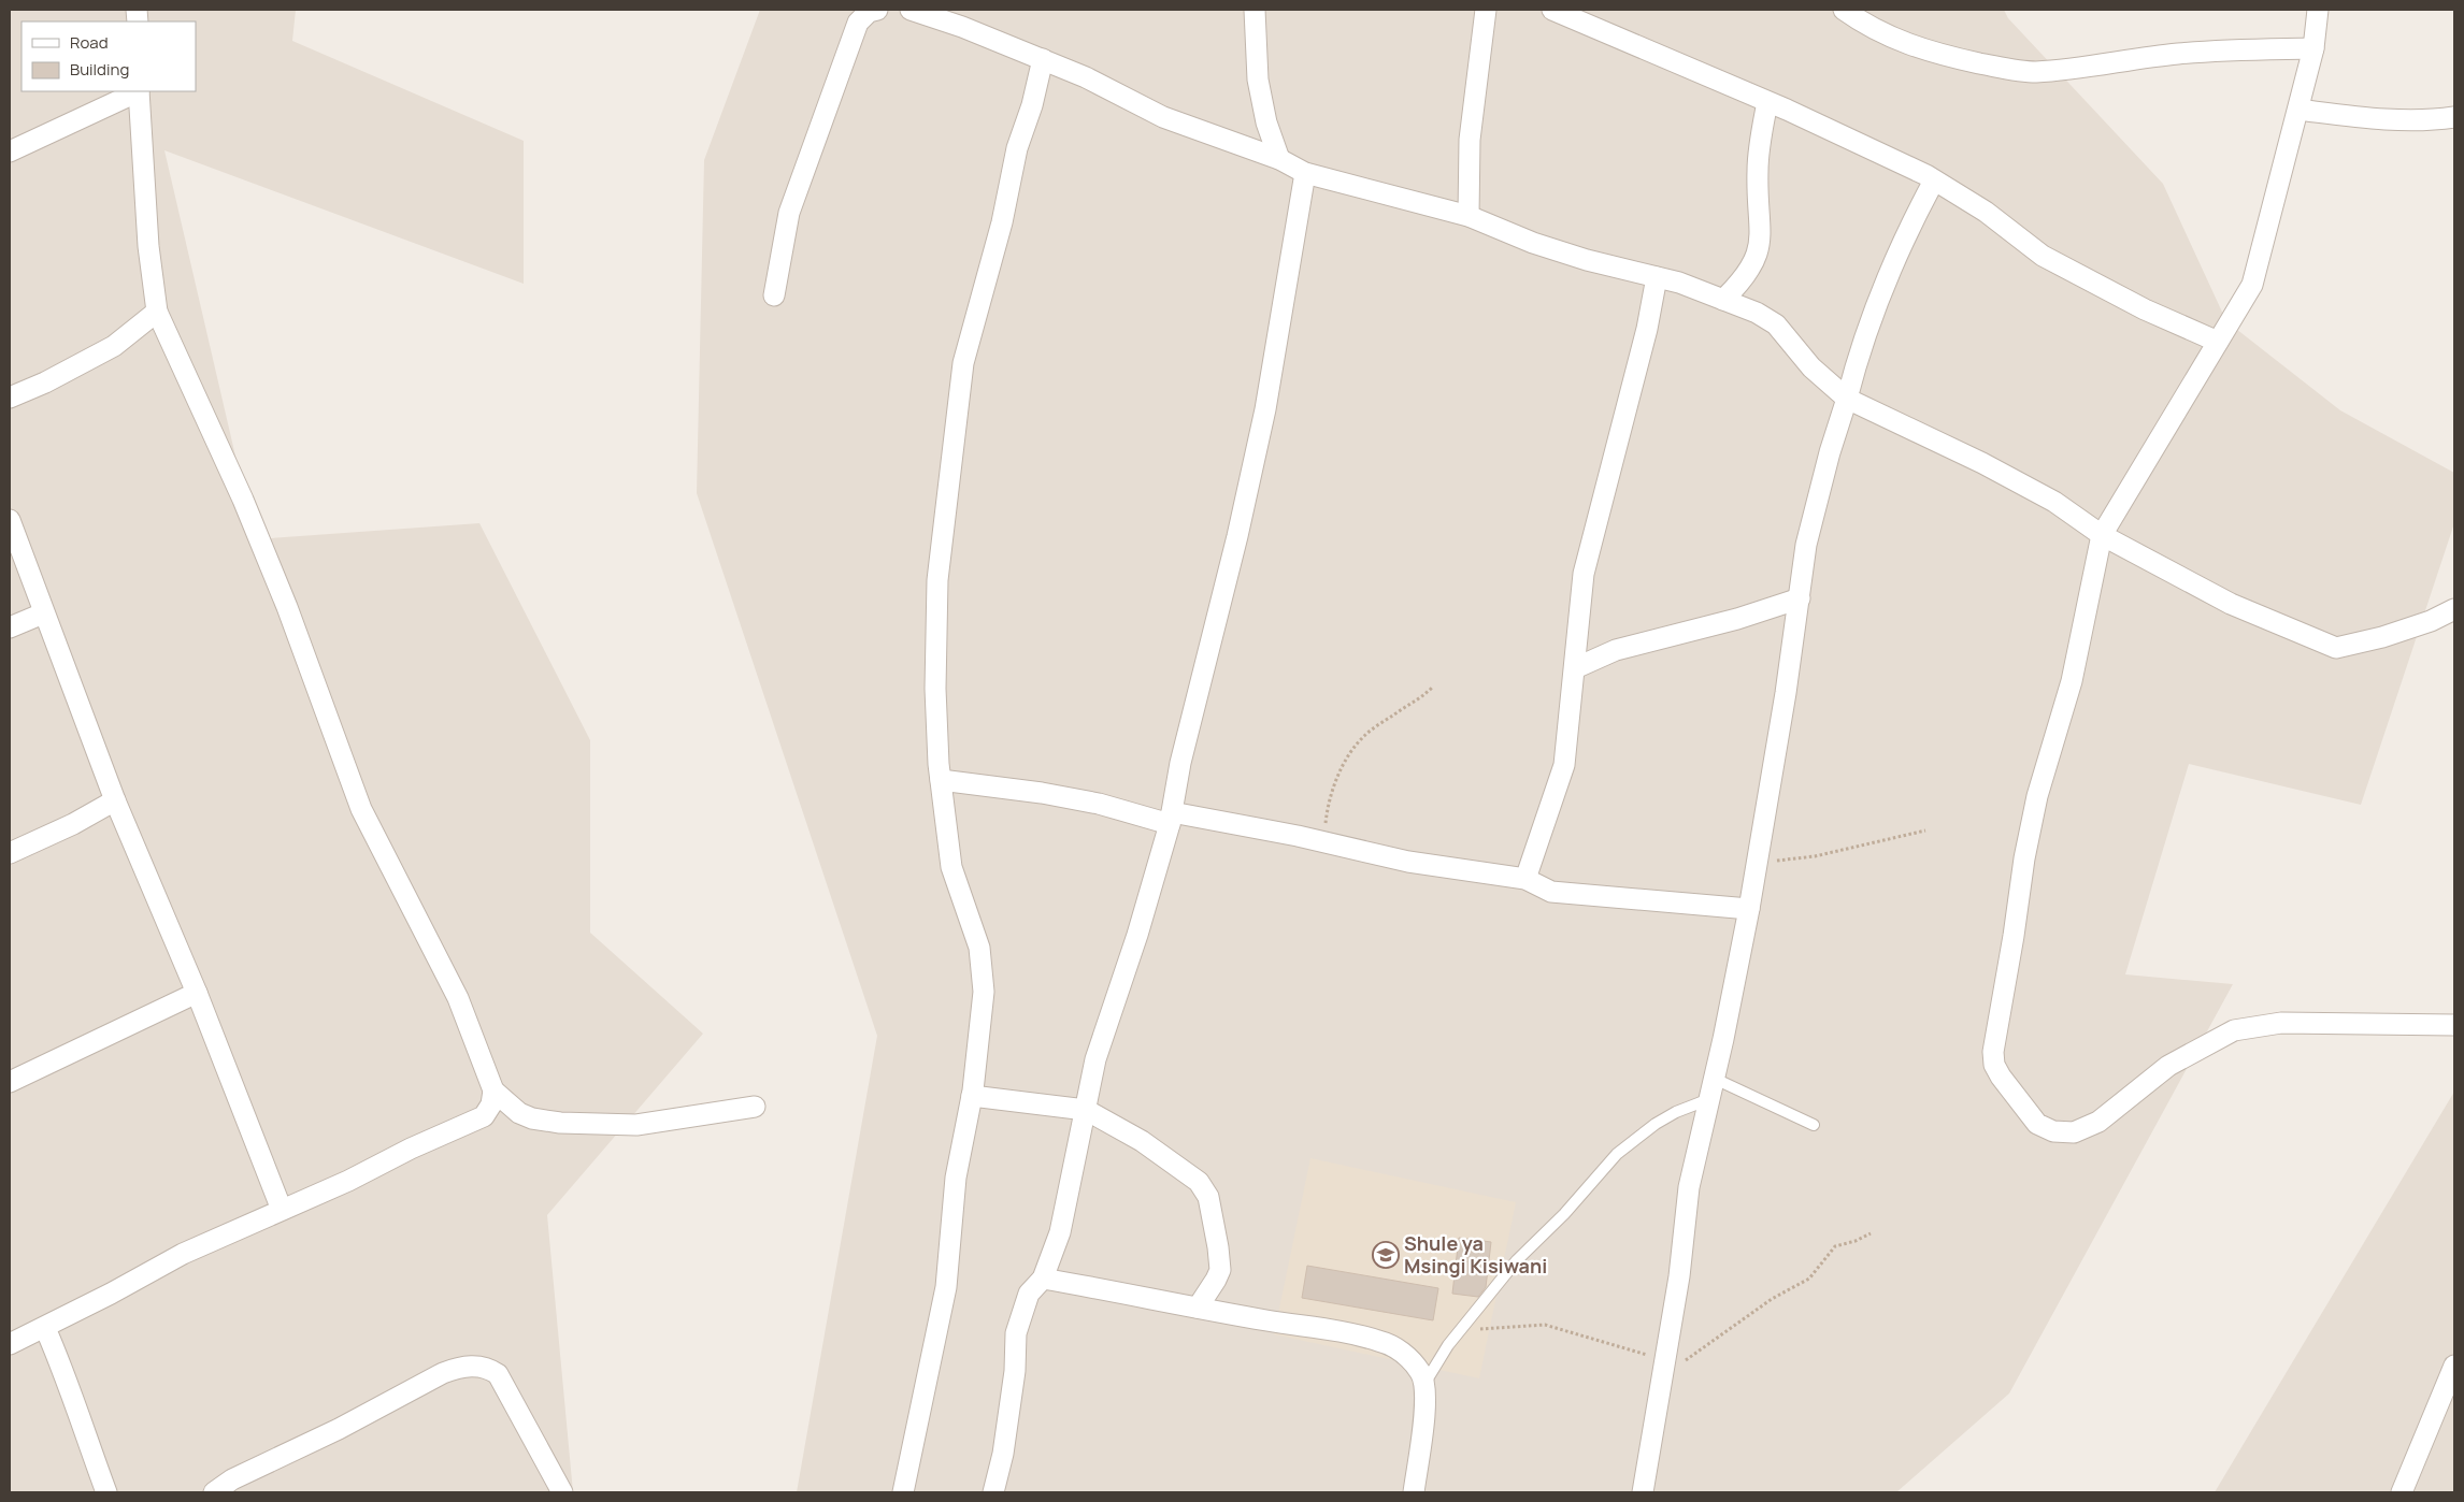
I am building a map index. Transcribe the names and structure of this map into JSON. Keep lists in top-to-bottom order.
{
  "places": {
    "school or university": ["Shule ya Msingi Kisiwani"]
  },
  "legend": ["Road", "Building"]
}
